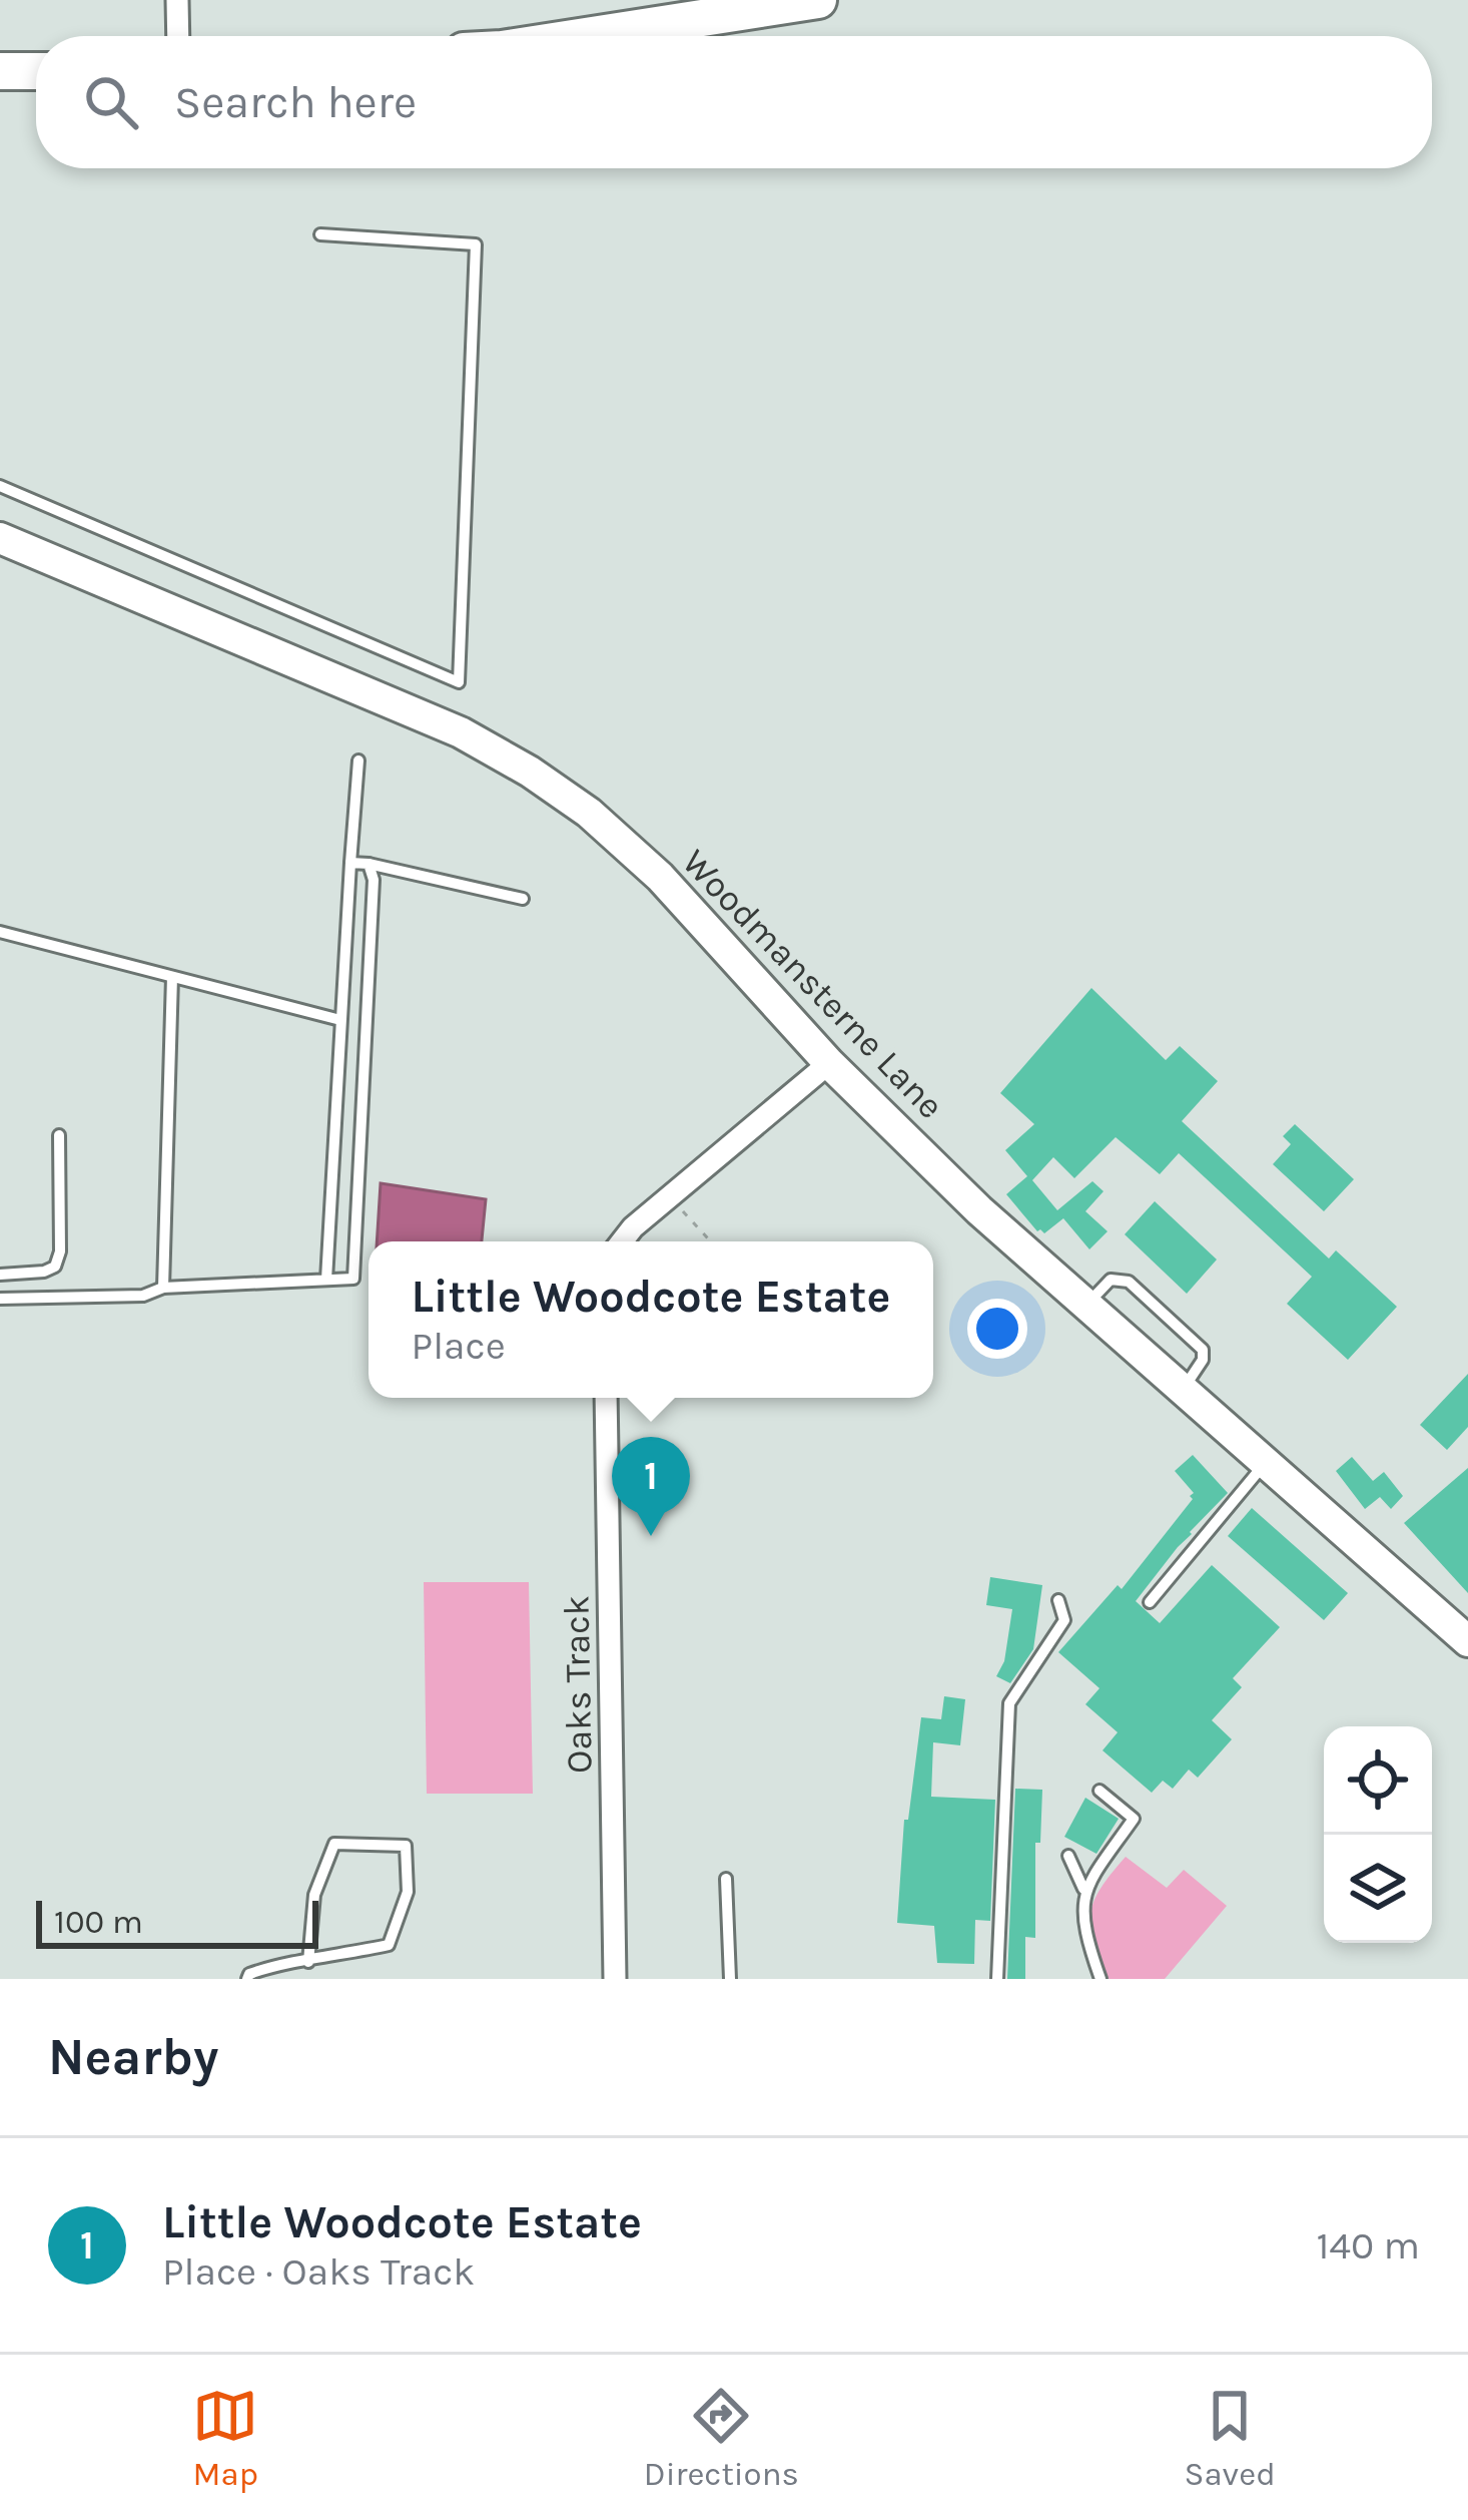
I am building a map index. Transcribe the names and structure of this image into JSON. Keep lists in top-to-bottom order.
{
  "streets": {
    "street": ["Woodmansterne Lane", "Oaks Track"]
  },
  "scale_bar": "100 m",
  "page": {
    "search": "Search here",
    "popup": ["Little Woodcote Estate", "Place"],
    "pins": "1",
    "scale": "100 m",
    "heading": "Nearby",
    "list": [
      {
        "mark": "1",
        "name": "Little Woodcote Estate",
        "note": "Place · Oaks Track",
        "value": "140 m"
      }
    ],
    "nav": ["Map", "Directions", "Saved"]
  }
}
